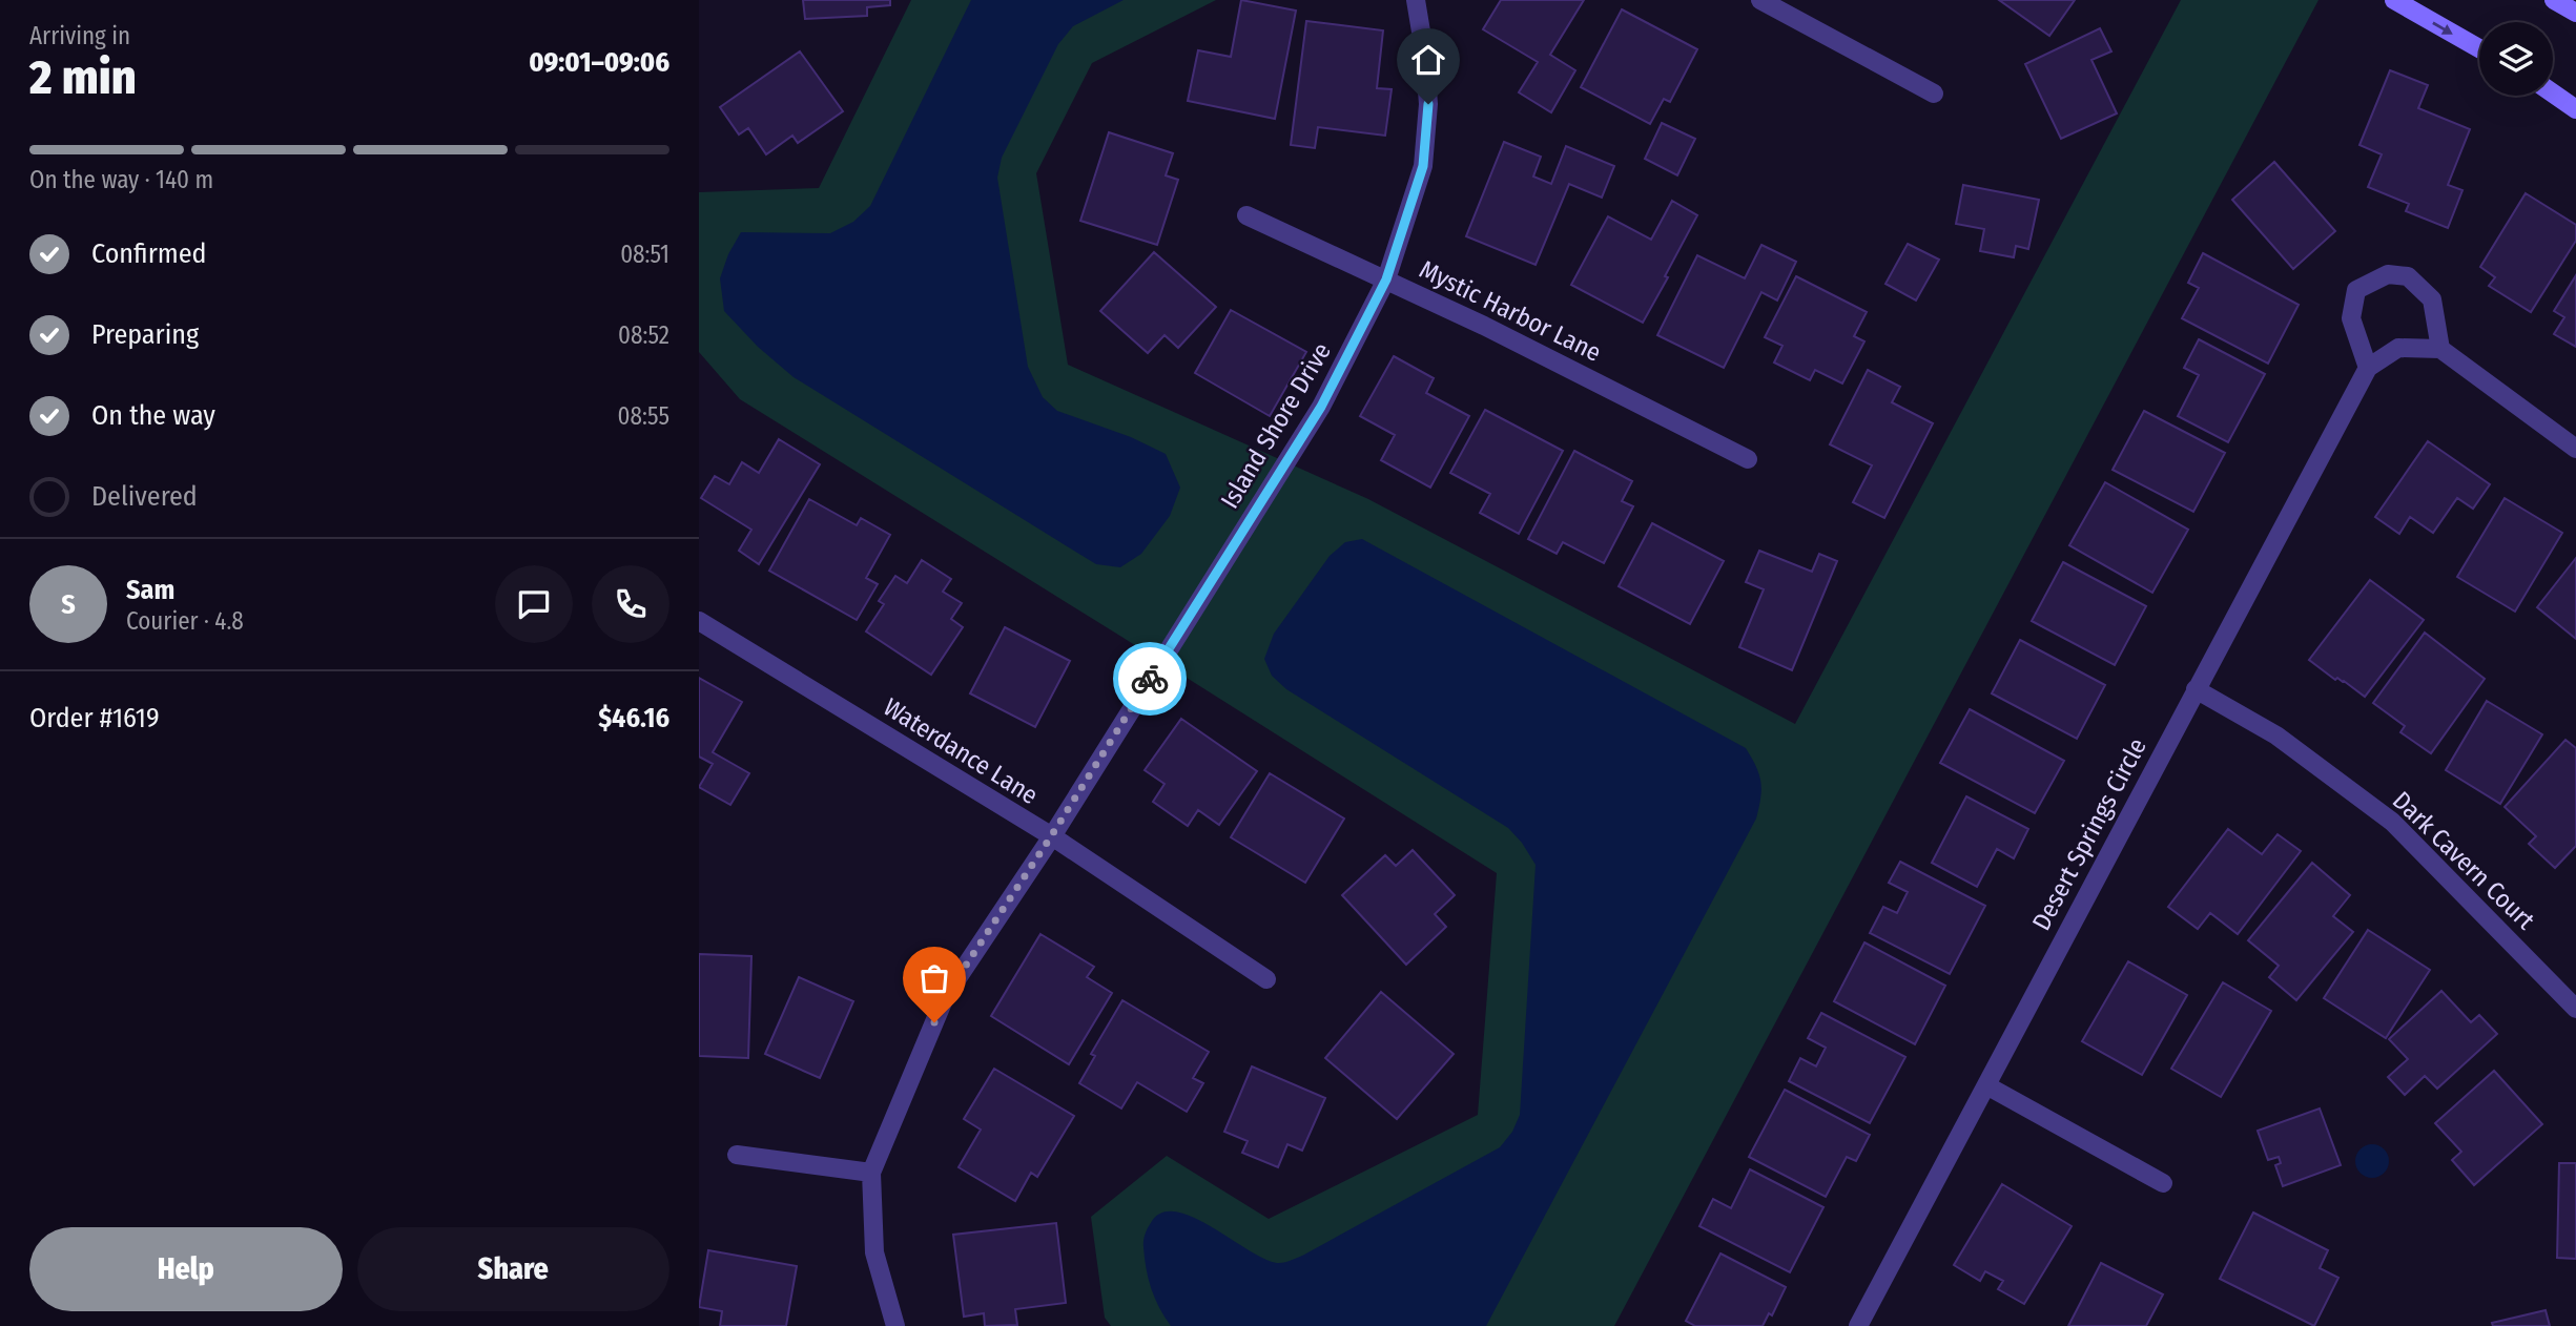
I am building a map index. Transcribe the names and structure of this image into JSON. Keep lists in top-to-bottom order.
{
  "streets": {
    "street": [
      "Mystic Harbor Lane",
      "Island Shore Drive",
      "Waterdance Lane",
      "Desert Springs Circle",
      "Dark Cavern Court"
    ]
  },
  "crossings": [
    ["Mystic Harbor Lane", "Island Shore Drive"],
    ["Island Shore Drive", "Waterdance Lane"],
    ["Desert Springs Circle", "Dark Cavern Court"]
  ],
  "page": {
    "heading": ["2 min", "Arriving in", "09:01–09:06"],
    "panel": [
      "Sam",
      "Courier · 4.8",
      "Order #1619",
      "$46.16"
    ],
    "bar": "On the way · 140 m",
    "list": [
      ["Confirmed", "08:51"],
      ["Preparing", "08:52"],
      ["On the way", "08:55"],
      "Delivered"
    ],
    "round": "S",
    "buttons": ["Help", "Share"]
  }
}
